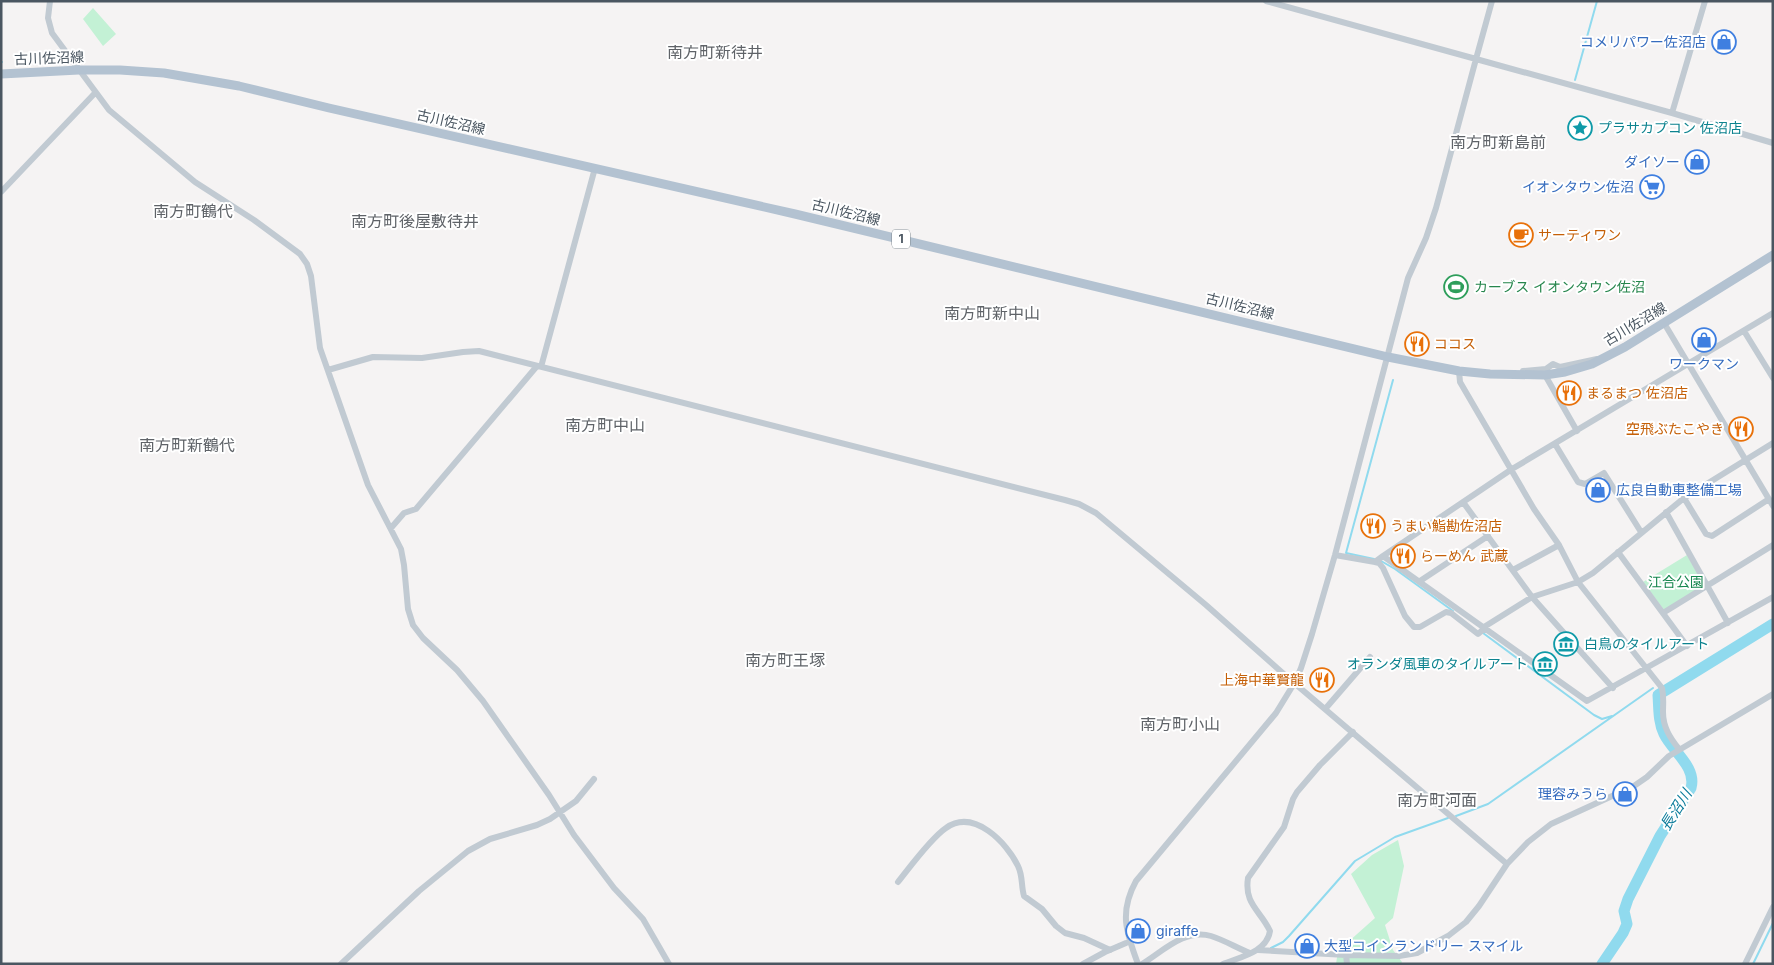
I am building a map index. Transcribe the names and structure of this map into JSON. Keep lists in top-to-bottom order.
{
  "streets": {
    "main road": ["古川佐沼線", "1"]
  },
  "districts": [
    "南方町新待井",
    "南方町新島前",
    "南方町鶴代",
    "南方町後屋敷待井",
    "南方町新中山",
    "南方町中山",
    "南方町新鶴代",
    "南方町王塚",
    "南方町小山",
    "南方町河面"
  ],
  "water": ["長沼川"],
  "parks": ["江合公園"],
  "places": {
    "shop": [
      "コメリパワー佐沼店",
      "ダイソー",
      "ワークマン",
      "広良自動車整備工場",
      "理容みうら",
      "giraffe",
      "大型コインランドリー スマイル"
    ],
    "place": ["プラサカプコン 佐沼店"],
    "supermarket": ["イオンタウン佐沼"],
    "cafe": ["サーティワン"],
    "sports": ["カーブス イオンタウン佐沼"],
    "restaurant": [
      "ココス",
      "まるまつ 佐沼店",
      "空飛ぶたこやき",
      "うまい鮨勘佐沼店",
      "らーめん 武蔵",
      "上海中華賢龍"
    ],
    "museum": ["白鳥のタイルアート", "オランダ風車のタイルアート"]
  }
}
